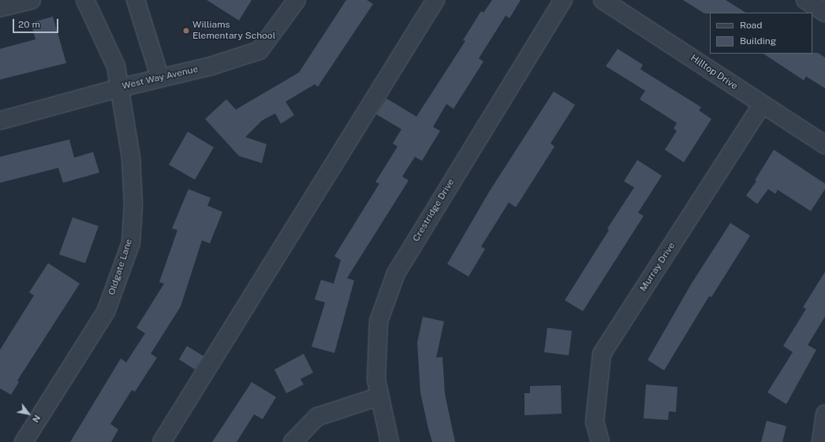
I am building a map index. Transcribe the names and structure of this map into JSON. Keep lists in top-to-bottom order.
{
  "streets": {
    "street": [
      "Hilltop Drive",
      "West Way Avenue",
      "Crestridge Drive",
      "Oldgate Lane",
      "Murray Drive"
    ]
  },
  "crossings": [
    ["Hilltop Drive", "Murray Drive"],
    ["West Way Avenue", "Oldgate Lane"]
  ],
  "places": ["Williams Elementary School"],
  "legend": ["Road", "Building"],
  "scale_bar": "20 m",
  "north": "bottom right"
}
